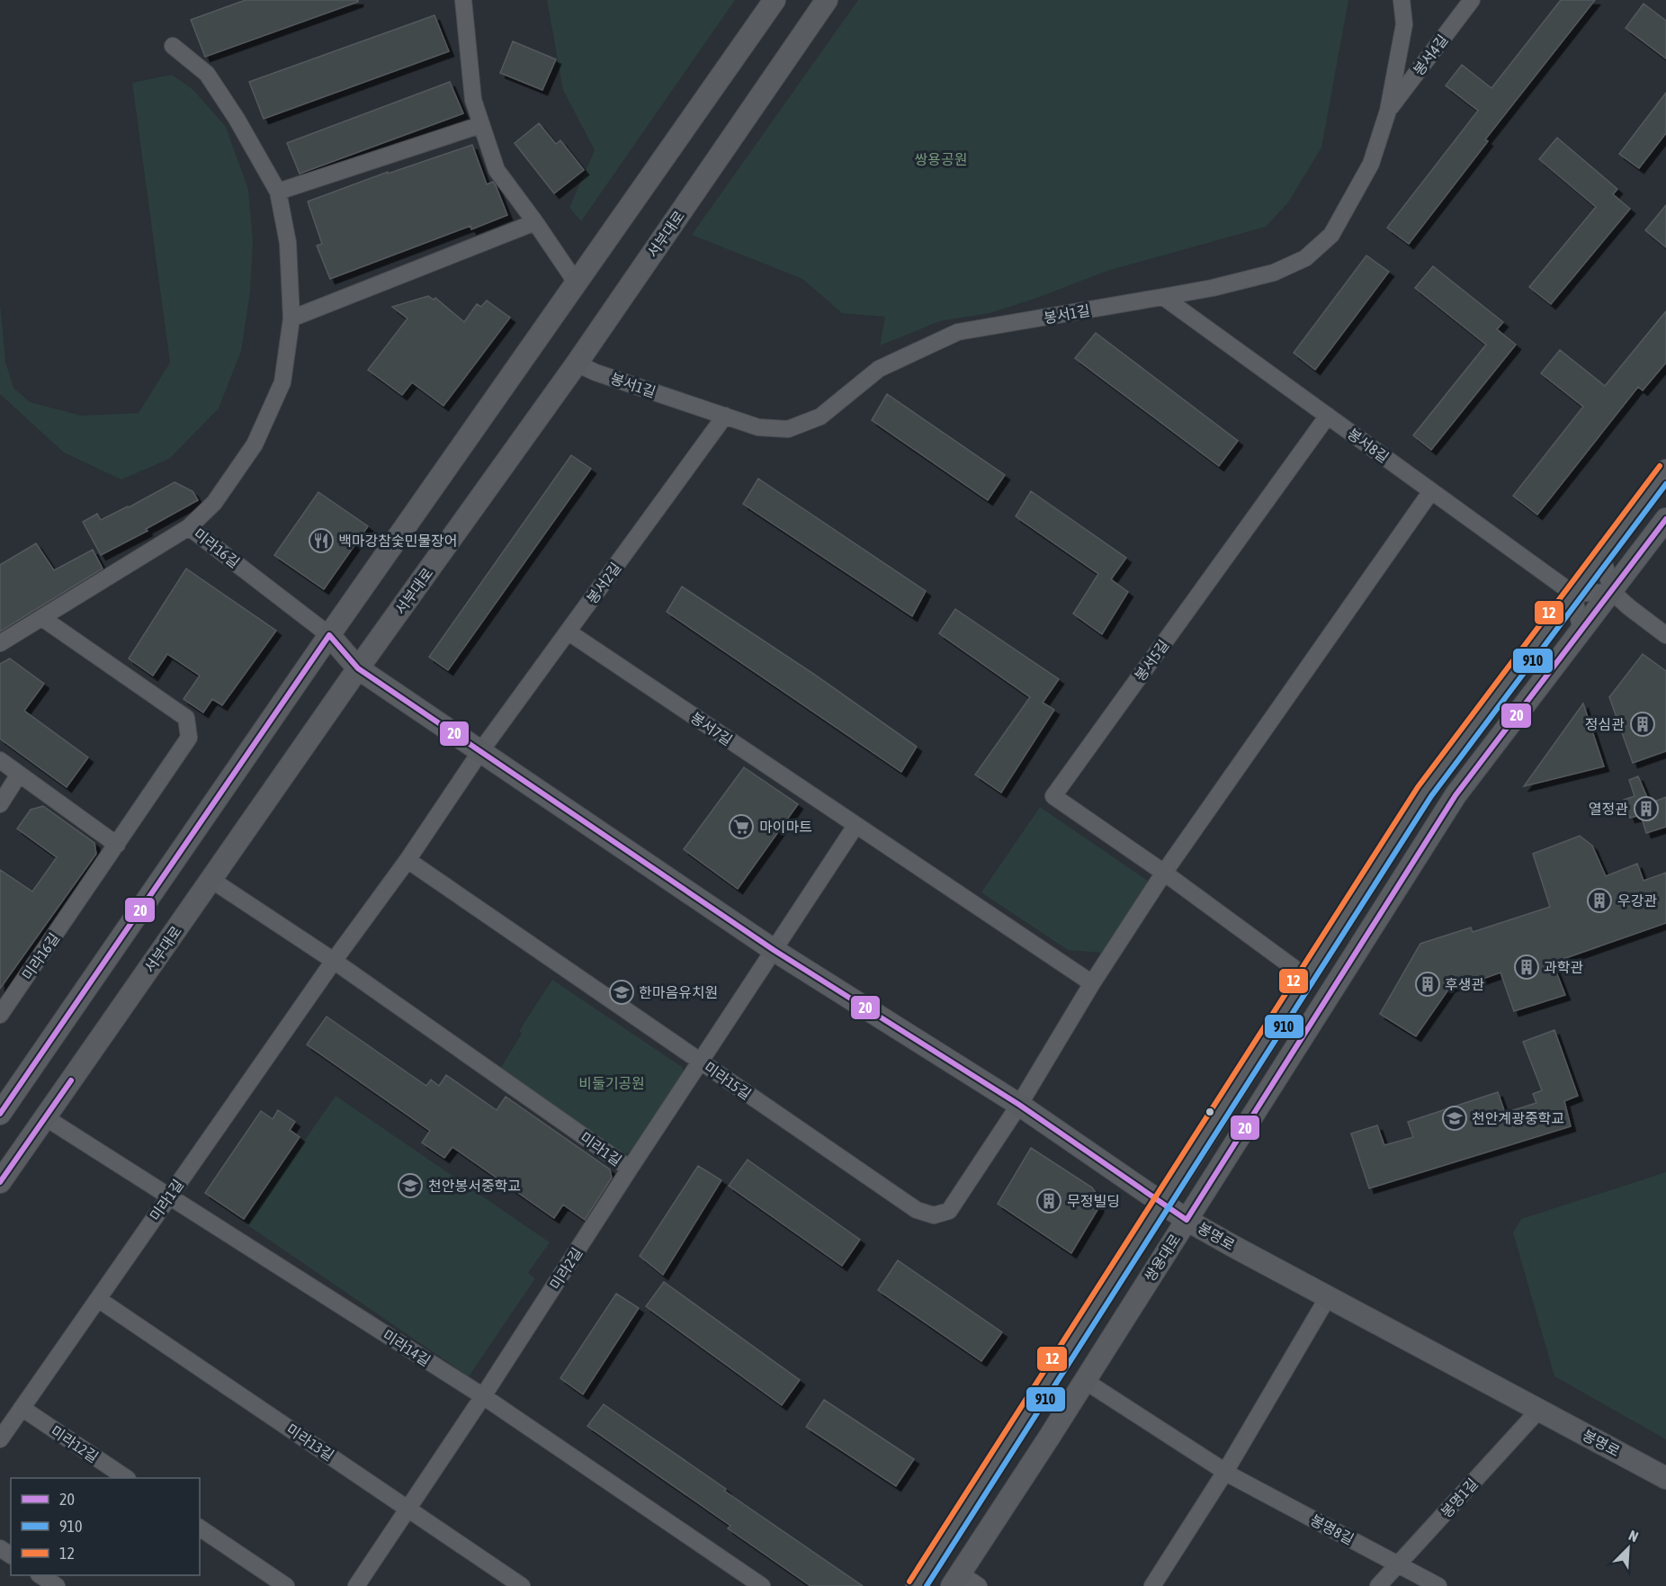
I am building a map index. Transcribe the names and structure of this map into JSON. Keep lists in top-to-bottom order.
{
  "streets": {
    "main road": ["서부대로", "봉명로", "쌍용대로"],
    "street": [
      "봉서4길",
      "봉서1길",
      "봉서8길",
      "미라16길",
      "봉서2길",
      "봉서5길",
      "봉서7길",
      "미라15길",
      "미라1길",
      "미라2길",
      "미라14길",
      "미라13길",
      "미라12길",
      "봉명1길",
      "봉명8길"
    ]
  },
  "crossings": [
    ["봉서4길", "봉서1길"],
    ["서부대로", "봉서1길"],
    ["서부대로", "미라1길"],
    ["서부대로", "봉명로"],
    ["서부대로", "미라14길"],
    ["봉서1길", "봉서8길"],
    ["봉서1길", "봉서2길"],
    ["봉서8길", "봉서5길"],
    ["봉서8길", "쌍용대로"],
    ["미라16길", "봉명로"],
    ["봉서2길", "봉서7길"],
    ["봉서2길", "미라1길"],
    ["봉서2길", "봉명로"],
    ["봉서5길", "쌍용대로"],
    ["미라15길", "미라1길"],
    ["미라15길", "봉명로"],
    ["미라15길", "미라2길"],
    ["미라1길", "봉명로"],
    ["미라1길", "미라2길"],
    ["미라1길", "미라14길"],
    ["미라1길", "미라13길"],
    ["미라1길", "미라12길"],
    ["봉명로", "쌍용대로"],
    ["봉명로", "미라2길"],
    ["봉명로", "봉명1길"],
    ["쌍용대로", "봉명8길"],
    ["미라2길", "미라14길"],
    ["미라2길", "미라13길"],
    ["봉명1길", "봉명8길"]
  ],
  "parks": ["쌍용공원", "비둘기공원"],
  "places": {
    "restaurant": ["백마강참숯민물장어"],
    "building": [
      "정심관",
      "열정관",
      "우강관",
      "과학관",
      "후생관",
      "무정빌딩"
    ],
    "supermarket": ["마이마트"],
    "school or university": ["한마음유치원", "천안계광중학교", "천안봉서중학교"]
  },
  "lines": ["transit line 12", "transit line 910", "transit line 20"],
  "legend": ["20", "910", "12"],
  "north": "top right"
}
